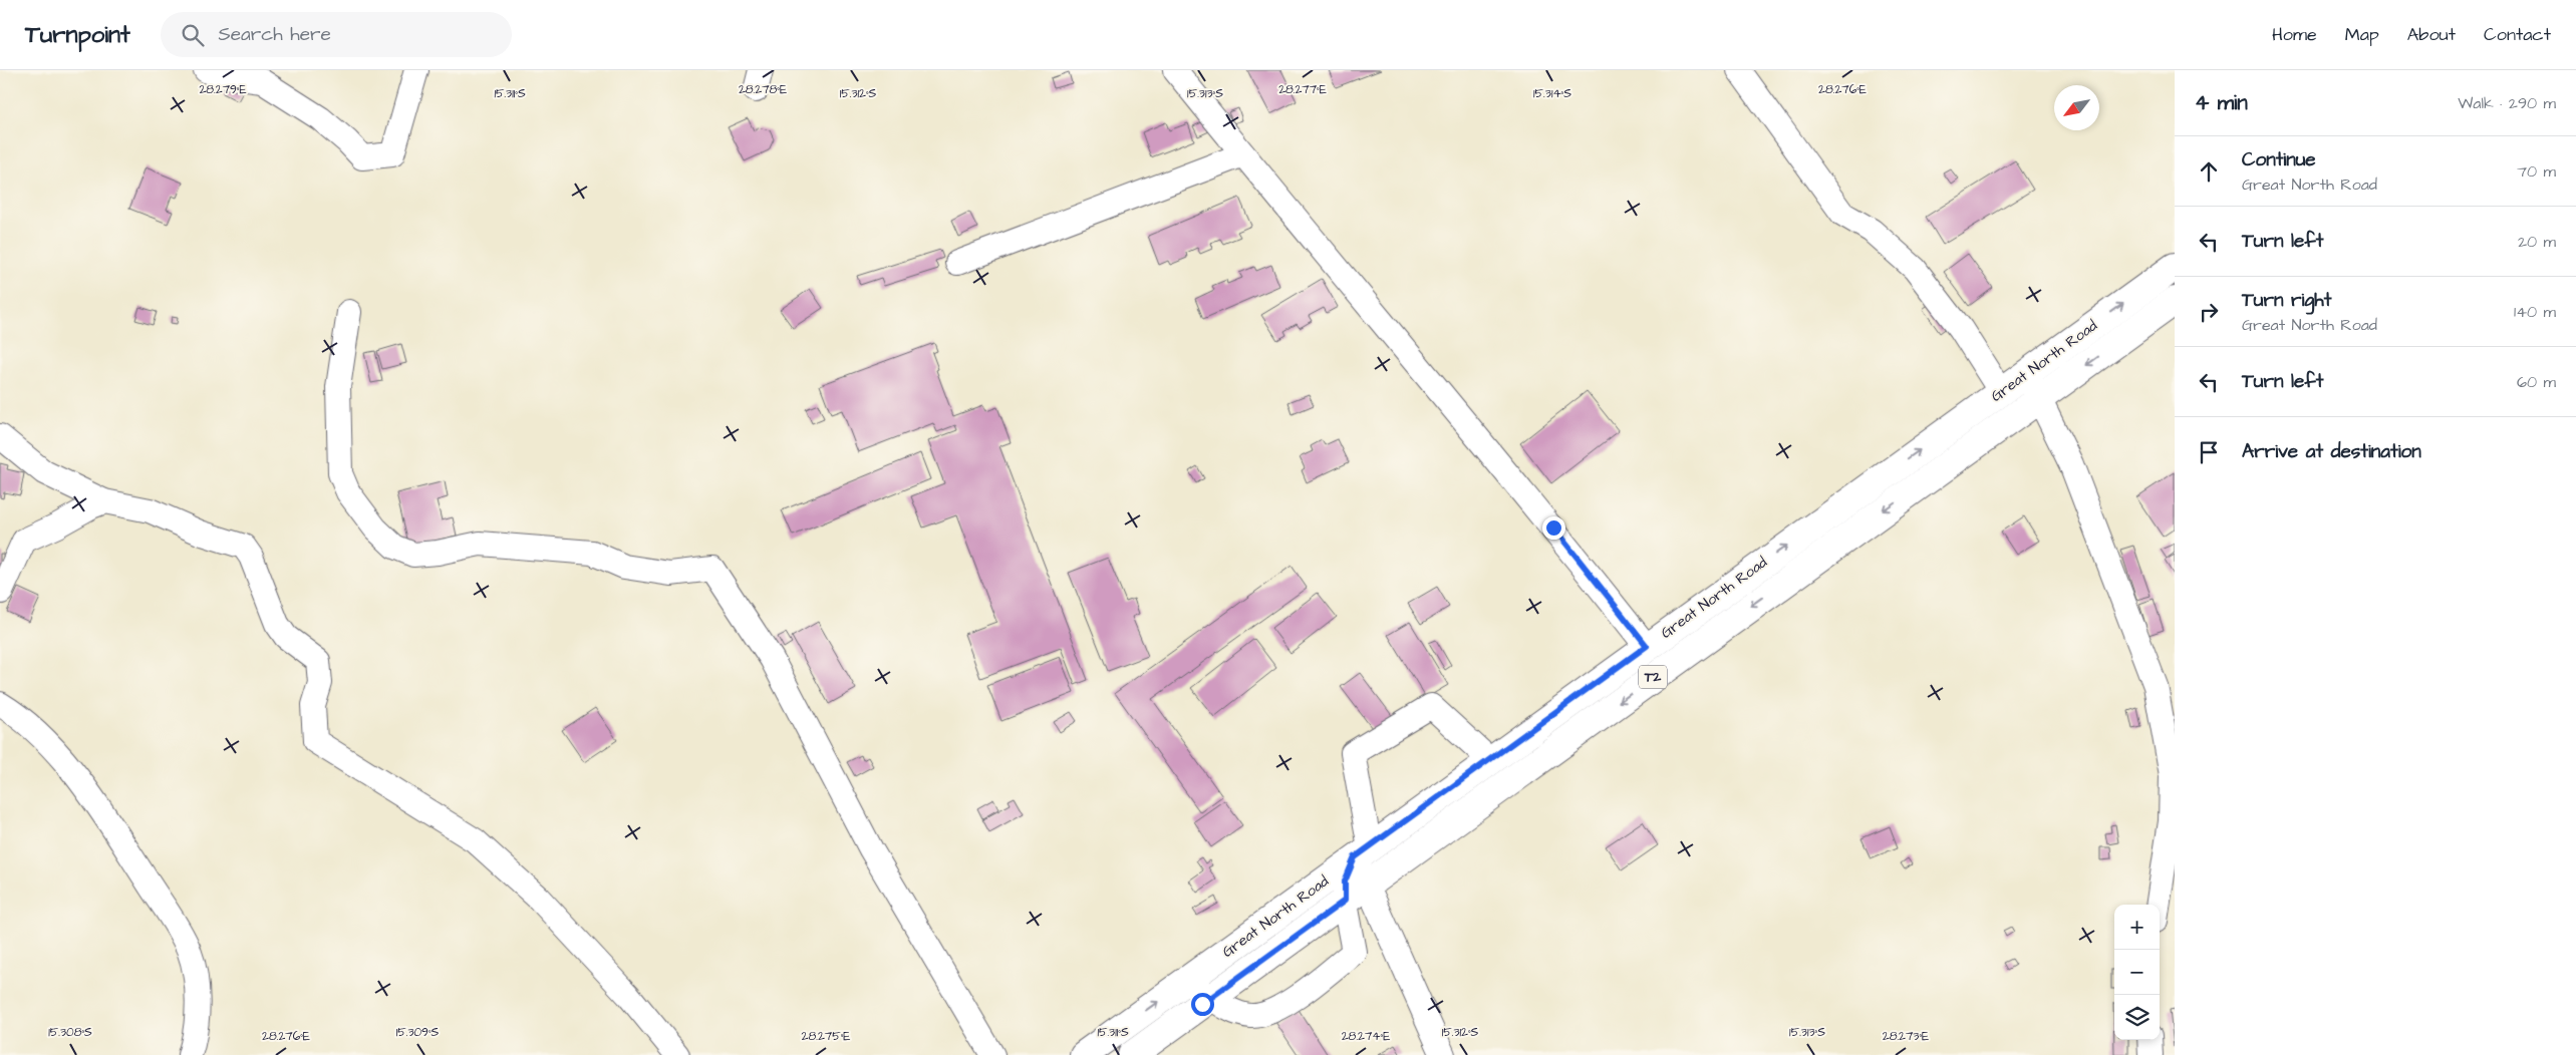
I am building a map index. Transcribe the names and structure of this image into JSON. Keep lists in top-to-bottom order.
{
  "streets": {
    "main road": ["Great North Road", "T2"]
  },
  "north": "bottom left",
  "page": {
    "header": "Turnpoint",
    "search": "Search here",
    "nav": [
      "Home",
      "Map",
      "About",
      "Contact"
    ],
    "heading": ["4 min", "Walk · 290 m"],
    "list": [
      ["Continue", "Great North Road", "70 m"],
      ["Turn left", "20 m"],
      ["Turn right", "Great North Road", "140 m"],
      ["Turn left", "60 m"],
      "Arrive at destination"
    ],
    "map_buttons": ["+", "−"]
  },
  "coordinates": [
    "28.279°E",
    "28.277°E",
    "28.278°E",
    "28.276°E",
    "15.311°S",
    "15.312°S",
    "15.313°S",
    "15.314°S",
    "15.308°S",
    "15.309°S",
    "28.275°E",
    "28.274°E",
    "28.273°E"
  ]
}
